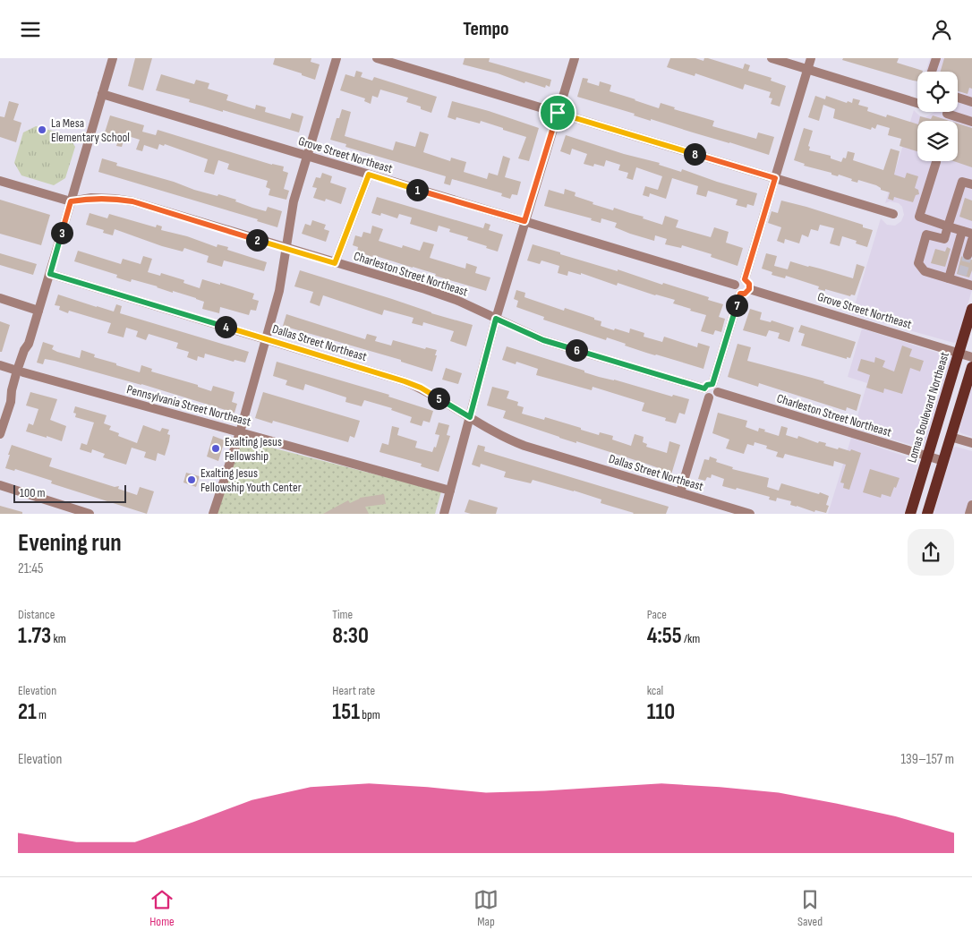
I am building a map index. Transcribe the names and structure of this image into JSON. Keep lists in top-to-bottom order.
{
  "streets": {
    "main road": ["Lomas Boulevard Northeast"],
    "street": [
      "Grove Street Northeast",
      "Charleston Street Northeast",
      "Dallas Street Northeast",
      "Pennsylvania Street Northeast"
    ]
  },
  "crossings": [
    ["Grove Street Northeast", "Lomas Boulevard Northeast"],
    ["Charleston Street Northeast", "Lomas Boulevard Northeast"]
  ],
  "places": ["La Mesa Elementary School", "Exalting Jesus Fellowship", "Exalting Jesus Fellowship Youth Center"],
  "scale_bar": "100 m",
  "page": {
    "header": "Tempo",
    "pins": [
      "8",
      "1",
      "3",
      "2",
      "7",
      "4",
      "6",
      "5"
    ],
    "scale": "100 m",
    "heading": ["Evening run", "21:45"],
    "stats": [
      ["Distance", "1.73 km"],
      ["Time", "8:30"],
      ["Pace", "4:55 /km"],
      ["Elevation", "21 m"],
      ["Heart rate", "151 bpm"],
      ["kcal", "110"]
    ],
    "chart": ["Elevation", "139–157 m"],
    "tabs": ["Home", "Map", "Saved"]
  }
}
